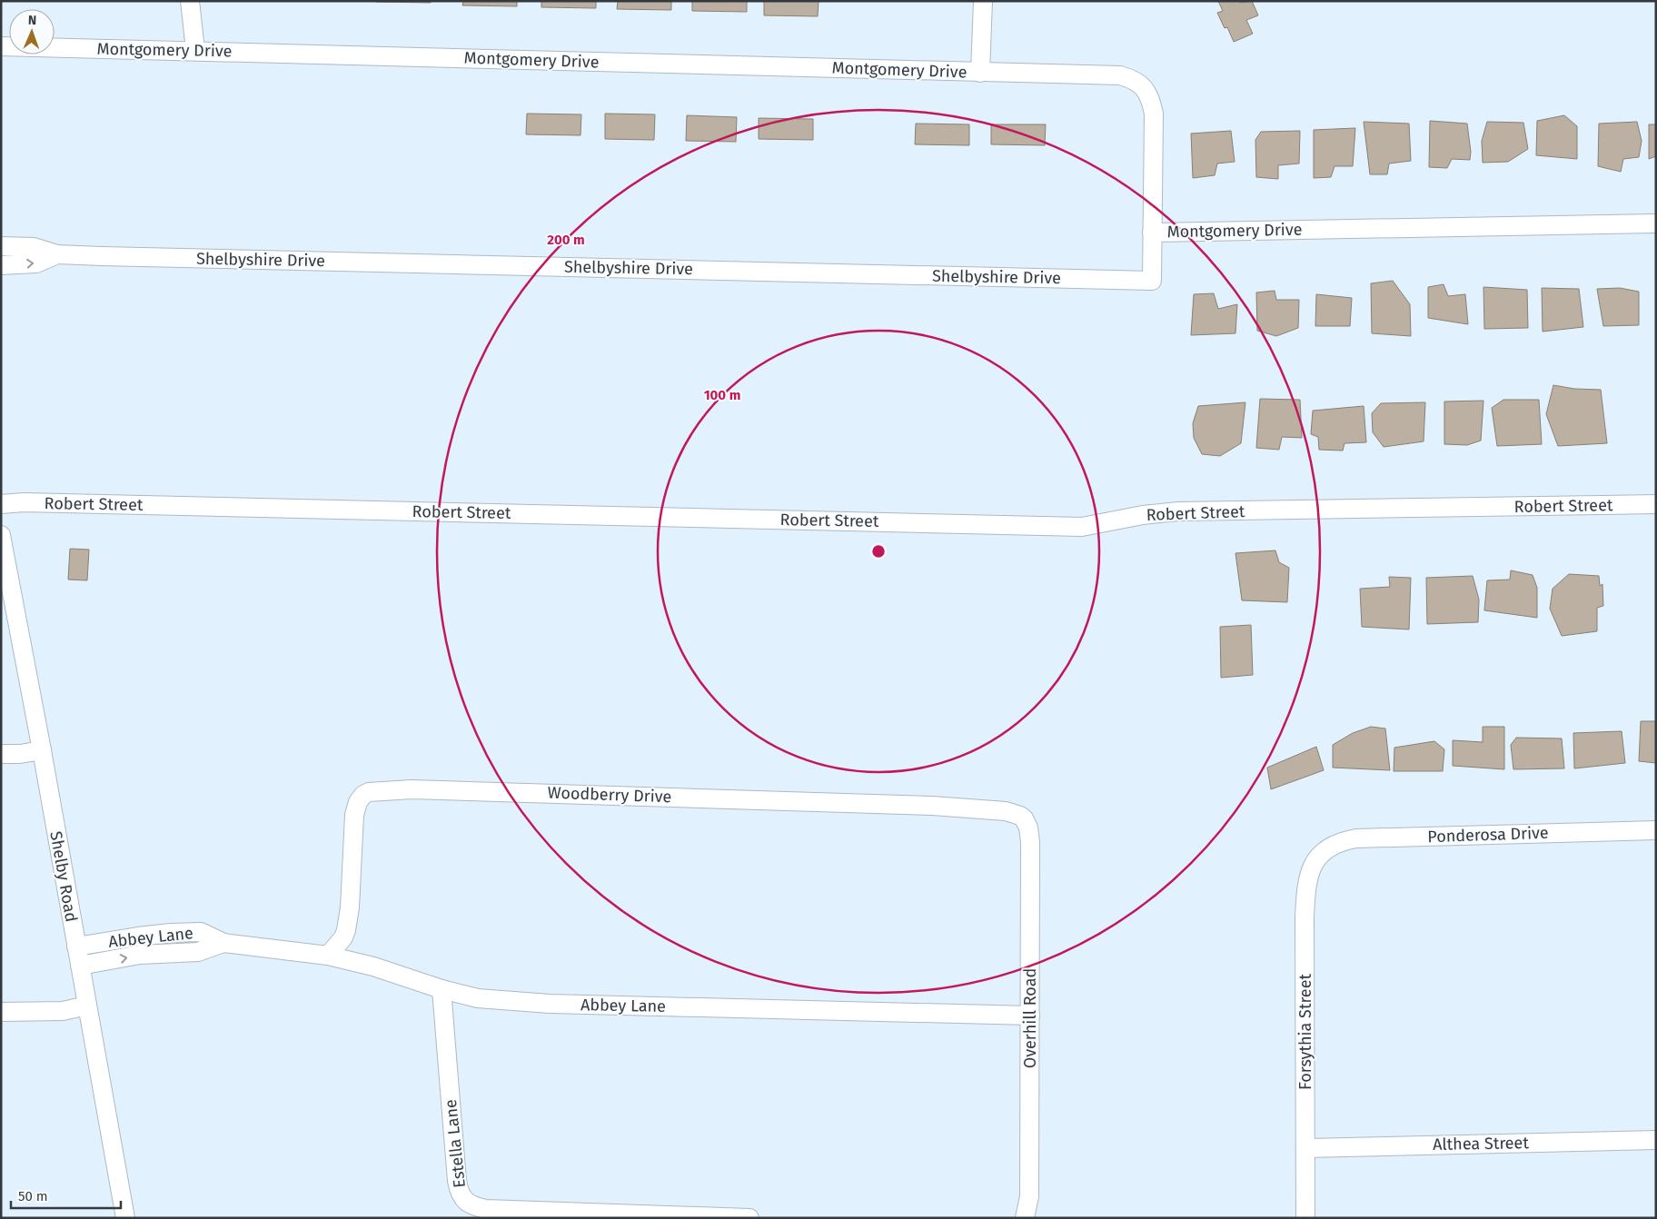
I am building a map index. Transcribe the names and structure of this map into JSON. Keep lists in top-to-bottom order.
{
  "streets": {
    "street": [
      "Montgomery Drive",
      "Shelbyshire Drive",
      "Robert Street",
      "Woodberry Drive",
      "Ponderosa Drive",
      "Shelby Road",
      "Abbey Lane",
      "Overhill Road",
      "Forsythia Street",
      "Estella Lane",
      "Althea Street"
    ]
  },
  "crossings": [
    ["Montgomery Drive", "Shelbyshire Drive"],
    ["Woodberry Drive", "Abbey Lane"],
    ["Woodberry Drive", "Overhill Road"],
    ["Ponderosa Drive", "Forsythia Street"],
    ["Shelby Road", "Abbey Lane"],
    ["Abbey Lane", "Overhill Road"],
    ["Abbey Lane", "Estella Lane"],
    ["Forsythia Street", "Althea Street"]
  ],
  "scale_bar": "50 m",
  "north": "top",
  "rings": ["200 m", "100 m"]
}
